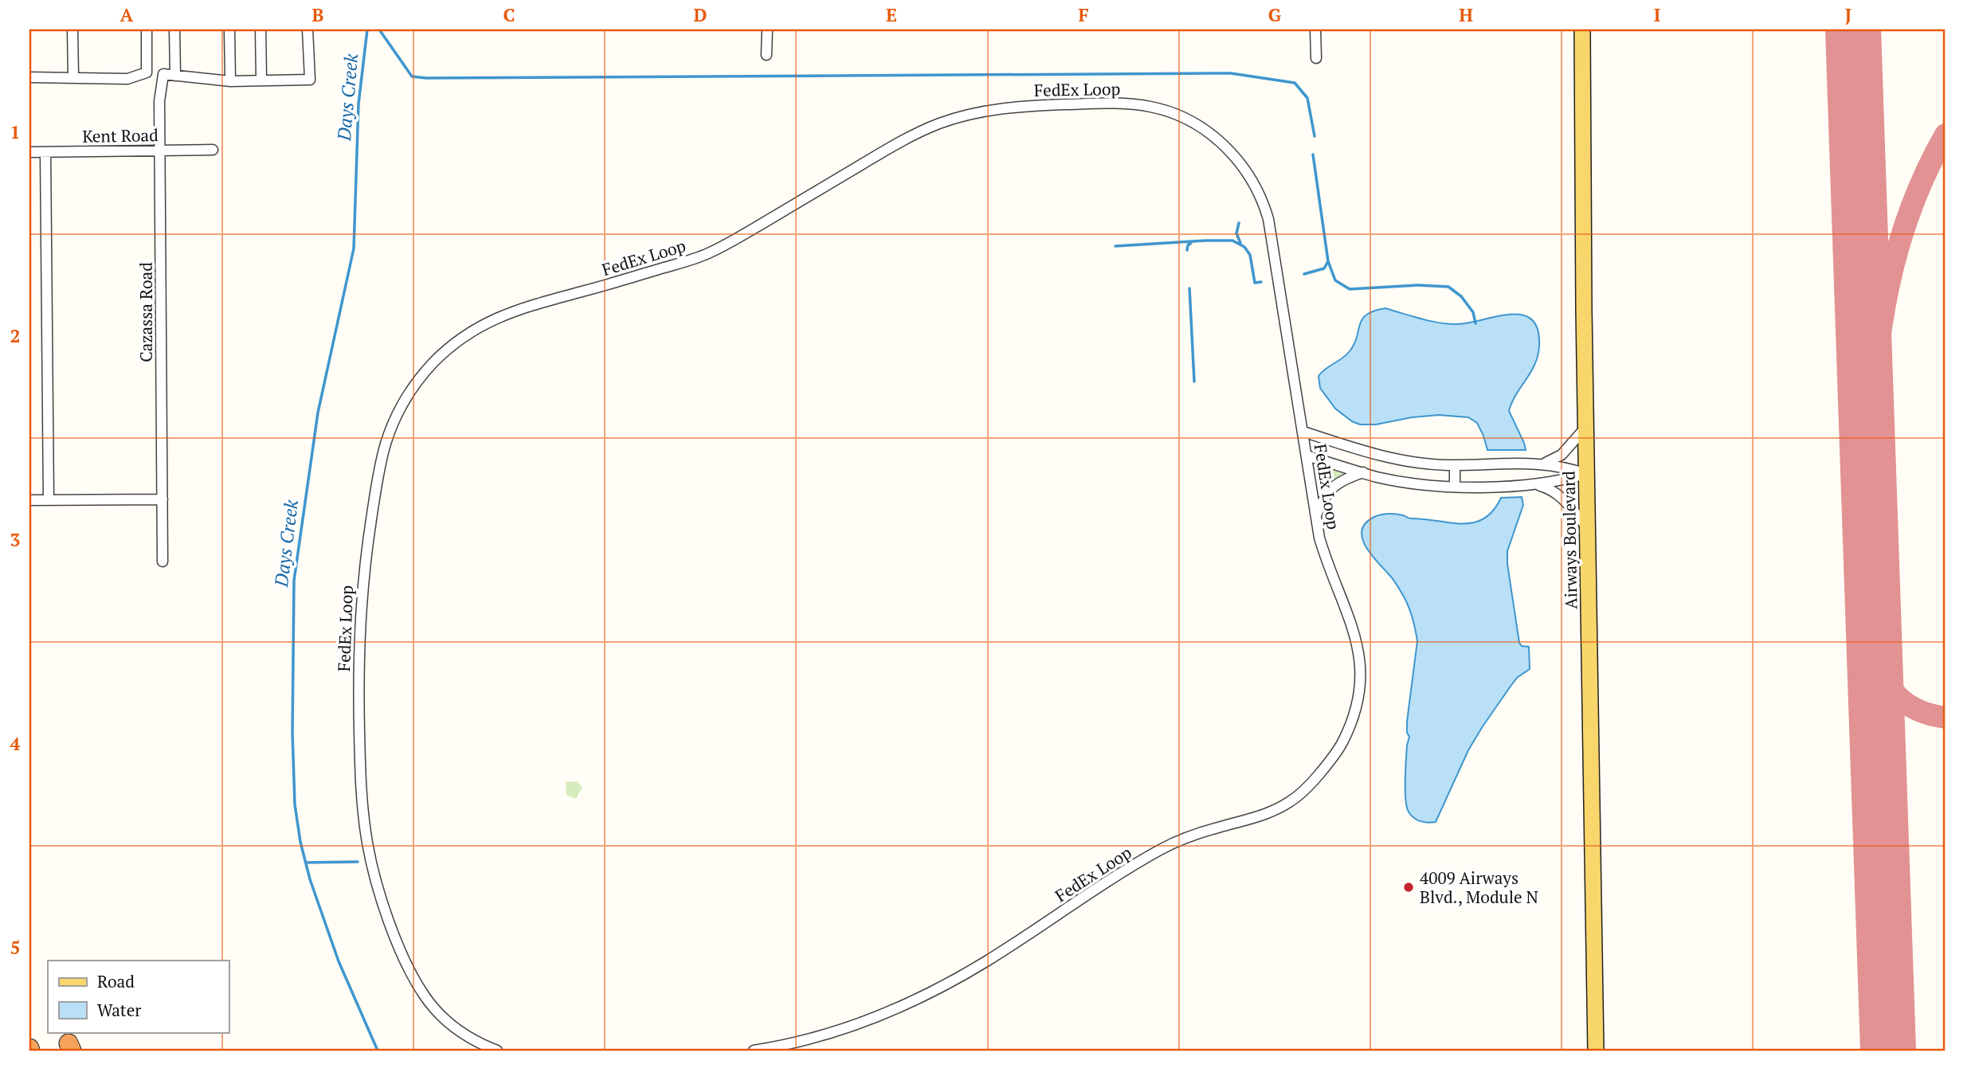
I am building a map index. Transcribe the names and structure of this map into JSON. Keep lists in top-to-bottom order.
{
  "streets": {
    "main road": ["Airways Boulevard"],
    "street": ["FedEx Loop", "Kent Road", "Cazassa Road"]
  },
  "crossings": [
    ["Kent Road", "Cazassa Road"]
  ],
  "water": ["Days Creek"],
  "places": ["4009 Airways Blvd., Module N"],
  "legend": ["Road", "Water"],
  "grid": {
    "columns": [
      "A",
      "B",
      "C",
      "D",
      "E",
      "F",
      "G",
      "H",
      "I",
      "J"
    ],
    "rows": [
      "1",
      "2",
      "3",
      "4",
      "5"
    ]
  }
}
